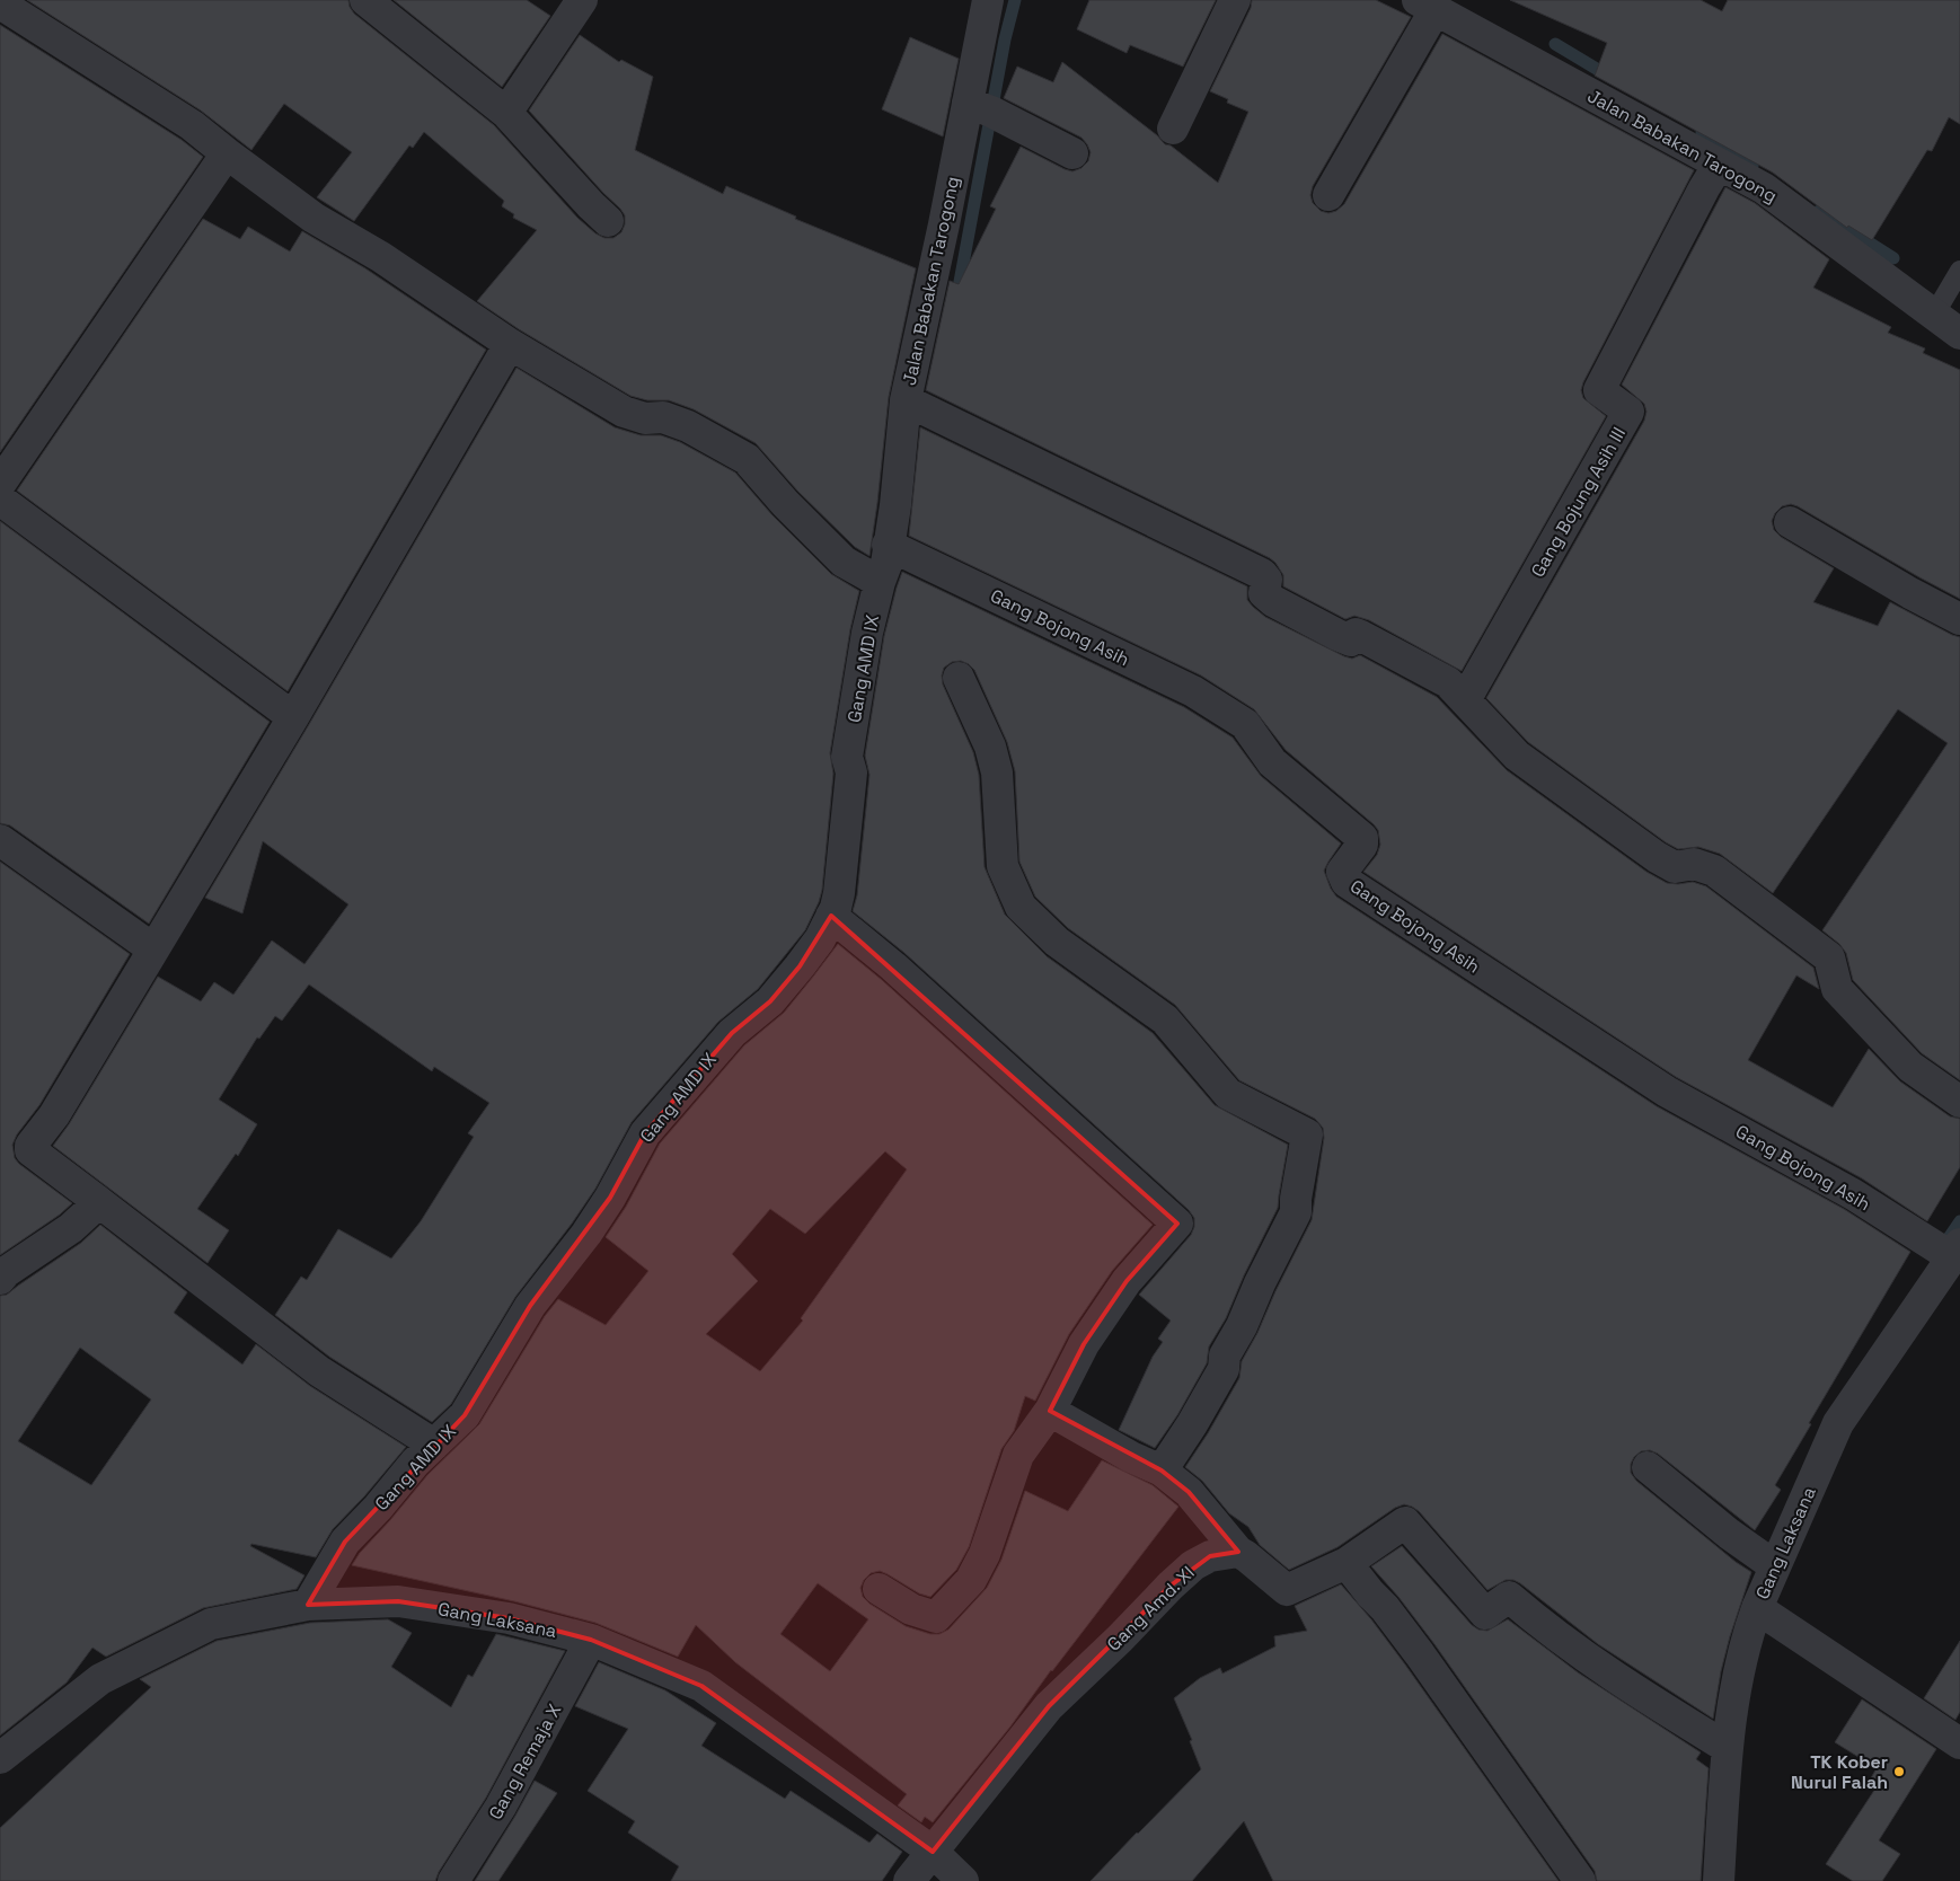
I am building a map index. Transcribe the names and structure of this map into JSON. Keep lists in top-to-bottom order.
{
  "streets": {
    "street": [
      "Jalan Babakan Tarogong",
      "Gang Bojung Asih III",
      "Gang Bojong Asih",
      "Gang AMD IX",
      "Gang Laksana",
      "Gang Amd. XI",
      "Gang Remaja X"
    ]
  },
  "crossings": [
    ["Jalan Babakan Tarogong", "Gang Bojung Asih III"],
    ["Jalan Babakan Tarogong", "Gang Bojong Asih"],
    ["Jalan Babakan Tarogong", "Gang AMD IX"],
    ["Gang Bojong Asih", "Gang AMD IX"],
    ["Gang Bojong Asih", "Gang Laksana"],
    ["Gang AMD IX", "Gang Laksana"],
    ["Gang Laksana", "Gang Amd. XI"],
    ["Gang Laksana", "Gang Remaja X"]
  ],
  "places": ["TK Kober Nurul Falah"]
}
